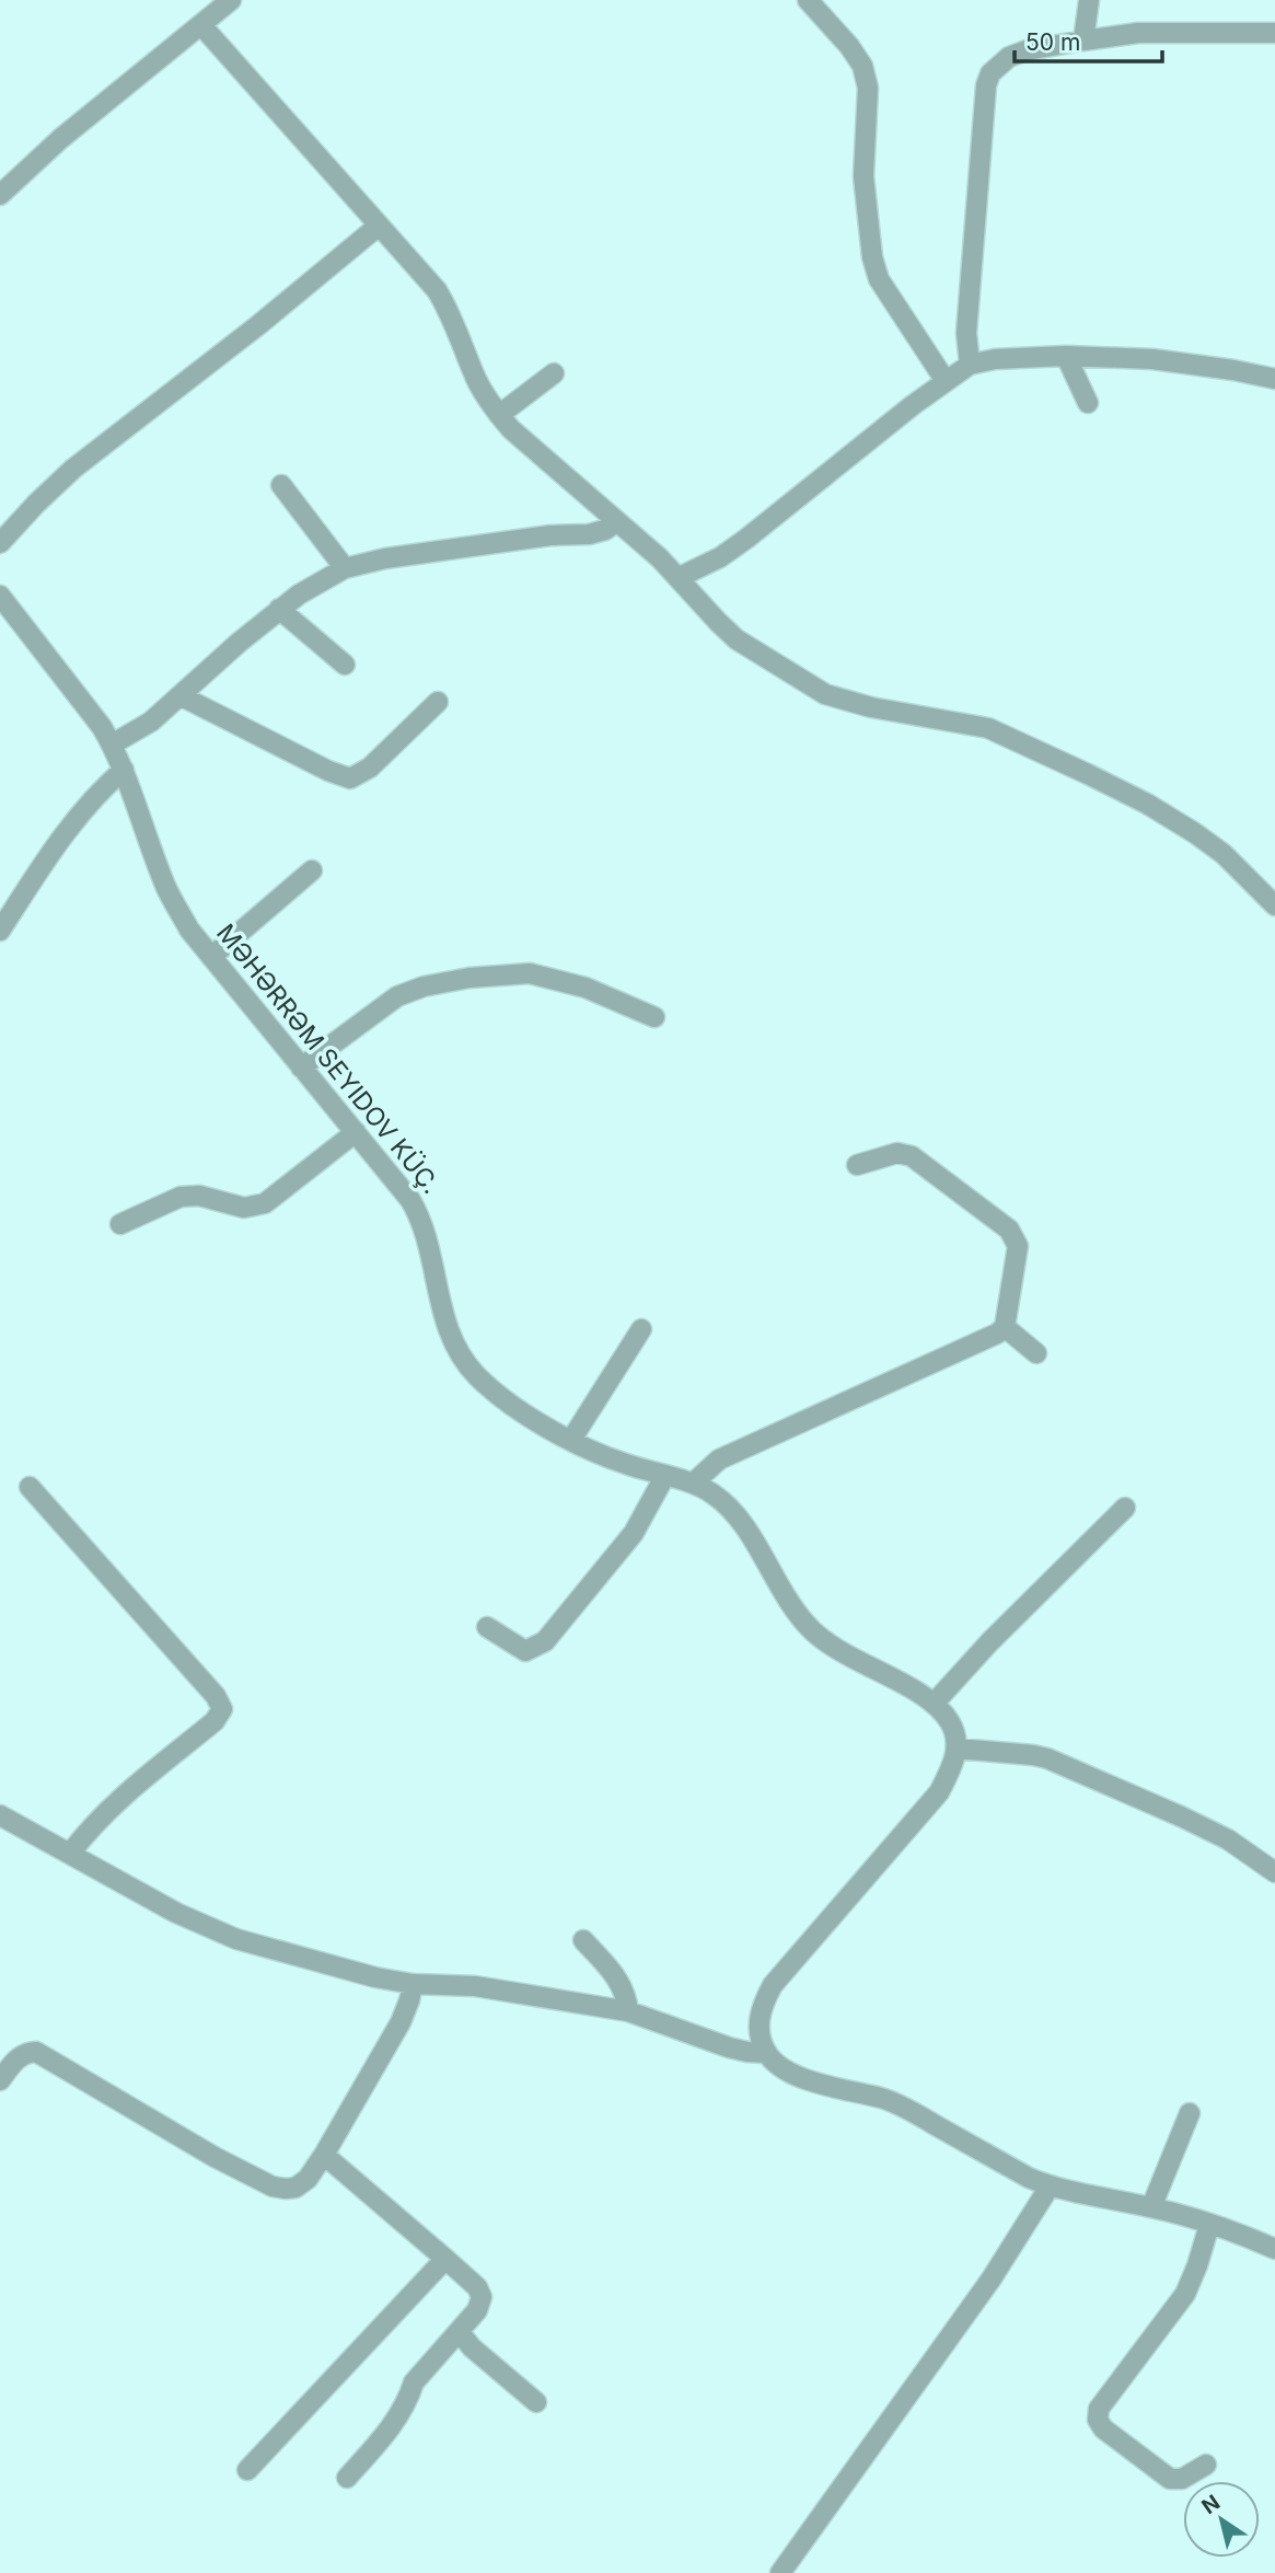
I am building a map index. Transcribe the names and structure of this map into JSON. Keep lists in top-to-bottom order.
{
  "streets": {
    "street": ["MƏHƏRRƏM SEYIDOV KÜÇ."]
  },
  "scale_bar": "50 m",
  "north": "top left"
}
